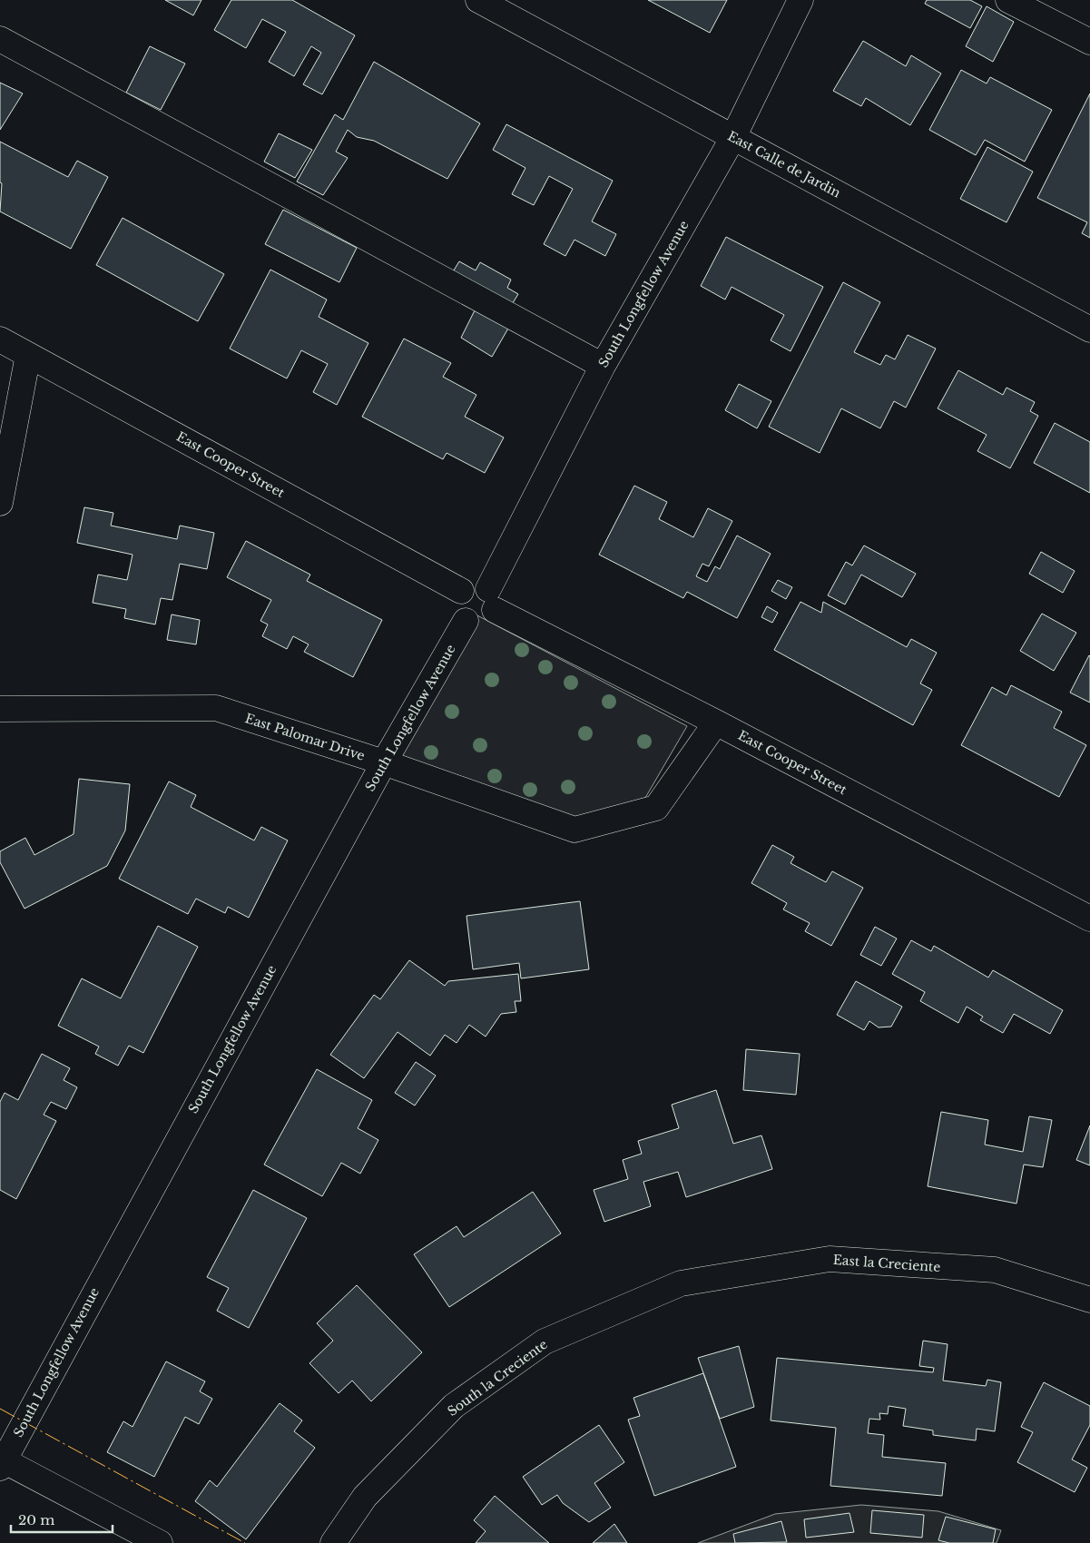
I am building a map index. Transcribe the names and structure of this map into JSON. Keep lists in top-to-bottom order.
{
  "streets": {
    "street": [
      "East Calle de Jardin",
      "South Longfellow Avenue",
      "East Cooper Street",
      "East Palomar Drive",
      "East la Creciente",
      "South la Creciente"
    ]
  },
  "crossings": [
    ["East Calle de Jardin", "South Longfellow Avenue"],
    ["South Longfellow Avenue", "East Cooper Street"],
    ["South Longfellow Avenue", "East Palomar Drive"],
    ["East Cooper Street", "East Palomar Drive"],
    ["East la Creciente", "South la Creciente"]
  ],
  "scale_bar": "20 m"
}
